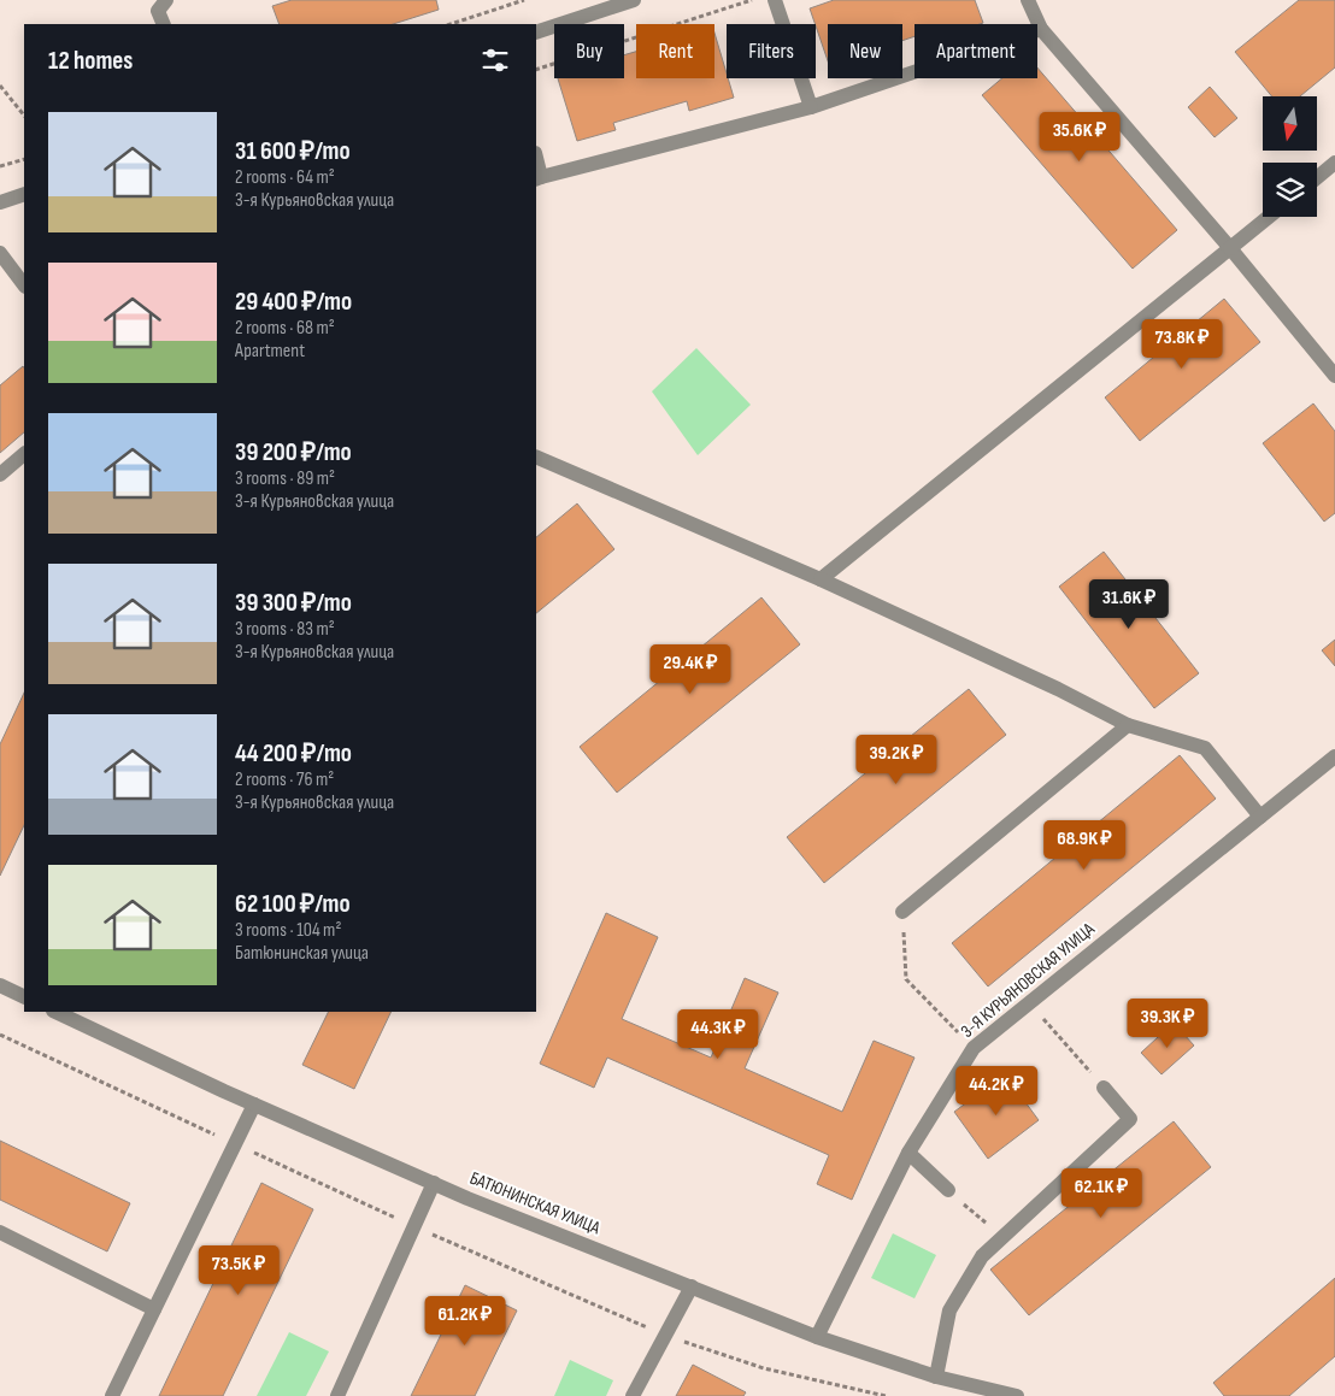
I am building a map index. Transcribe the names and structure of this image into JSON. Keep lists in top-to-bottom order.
{
  "streets": {
    "street": ["3-Я КУРЬЯНОВСКАЯ УЛИЦА", "БАТЮНИНСКАЯ УЛИЦА"]
  },
  "crossings": [
    ["3-Я КУРЬЯНОВСКАЯ УЛИЦА", "БАТЮНИНСКАЯ УЛИЦА"]
  ],
  "north": "bottom",
  "page": {
    "chip": [
      "Buy",
      "Rent",
      "Filters",
      "New",
      "Apartment"
    ],
    "heading": "12 homes",
    "list": [
      {
        "name": "31 600 ₽/mo",
        "note": "2 rooms · 64 m² · 3-я Курьяновская улица"
      },
      {
        "name": "29 400 ₽/mo",
        "note": "2 rooms · 68 m² · Apartment"
      },
      {
        "name": "39 200 ₽/mo",
        "note": "3 rooms · 89 m² · 3-я Курьяновская улица"
      },
      {
        "name": "39 300 ₽/mo",
        "note": "3 rooms · 83 m² · 3-я Курьяновская улица"
      },
      {
        "name": "44 200 ₽/mo",
        "note": "2 rooms · 76 m² · 3-я Курьяновская улица"
      },
      {
        "name": "62 100 ₽/mo",
        "note": "3 rooms · 104 m² · Батюнинская улица"
      }
    ],
    "price": [
      "35.6K ₽",
      "73.8K ₽",
      "31.6K ₽",
      "29.4K ₽",
      "39.2K ₽",
      "68.9K ₽",
      "39.3K ₽",
      "44.3K ₽",
      "44.2K ₽",
      "62.1K ₽",
      "73.5K ₽",
      "61.2K ₽"
    ]
  }
}
